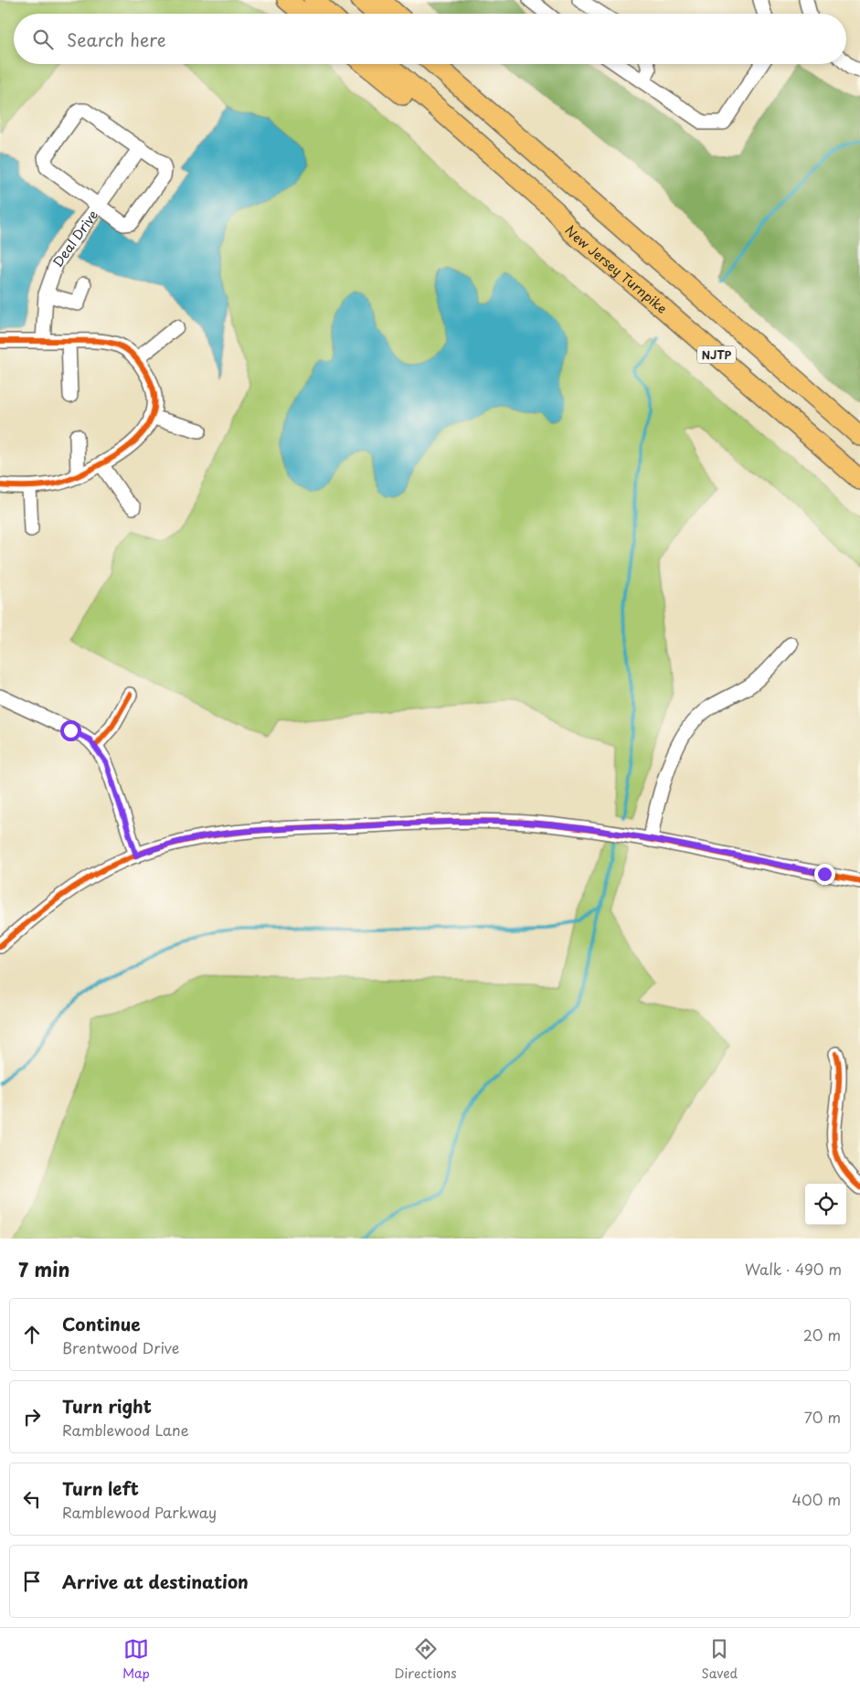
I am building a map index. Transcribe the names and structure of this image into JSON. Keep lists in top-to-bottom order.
{
  "streets": {
    "highway": ["New Jersey Turnpike", "NJTP"],
    "street": ["Deal Drive"]
  },
  "page": {
    "search": "Search here",
    "heading": ["7 min", "Walk · 490 m"],
    "list": [
      ["Continue", "Brentwood Drive", "20 m"],
      ["Turn right", "Ramblewood Lane", "70 m"],
      ["Turn left", "Ramblewood Parkway", "400 m"],
      "Arrive at destination"
    ],
    "nav": ["Map", "Directions", "Saved"]
  }
}
